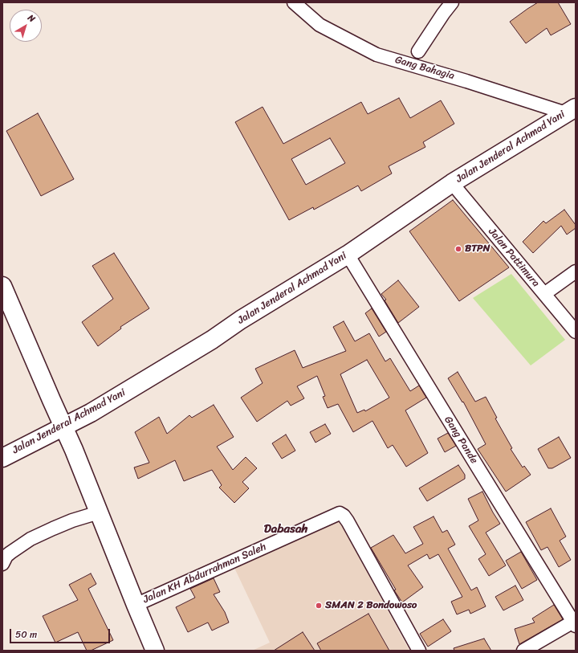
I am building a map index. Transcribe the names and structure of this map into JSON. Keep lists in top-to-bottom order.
{
  "streets": {
    "main road": ["Jalan Jenderal Achmad Yani"],
    "street": [
      "Gang Bahagia",
      "Jalan Pattimura",
      "Gang Pande",
      "Jalan KH Abdurrahman Saleh"
    ]
  },
  "crossings": [
    ["Gang Bahagia", "Jalan Jenderal Achmad Yani"],
    ["Jalan Jenderal Achmad Yani", "Jalan Pattimura"],
    ["Jalan Jenderal Achmad Yani", "Gang Pande"]
  ],
  "districts": ["Dabasah"],
  "places": ["BTPN", "SMAN 2 Bondowoso"],
  "scale_bar": "50 m",
  "north": "top right"
}
